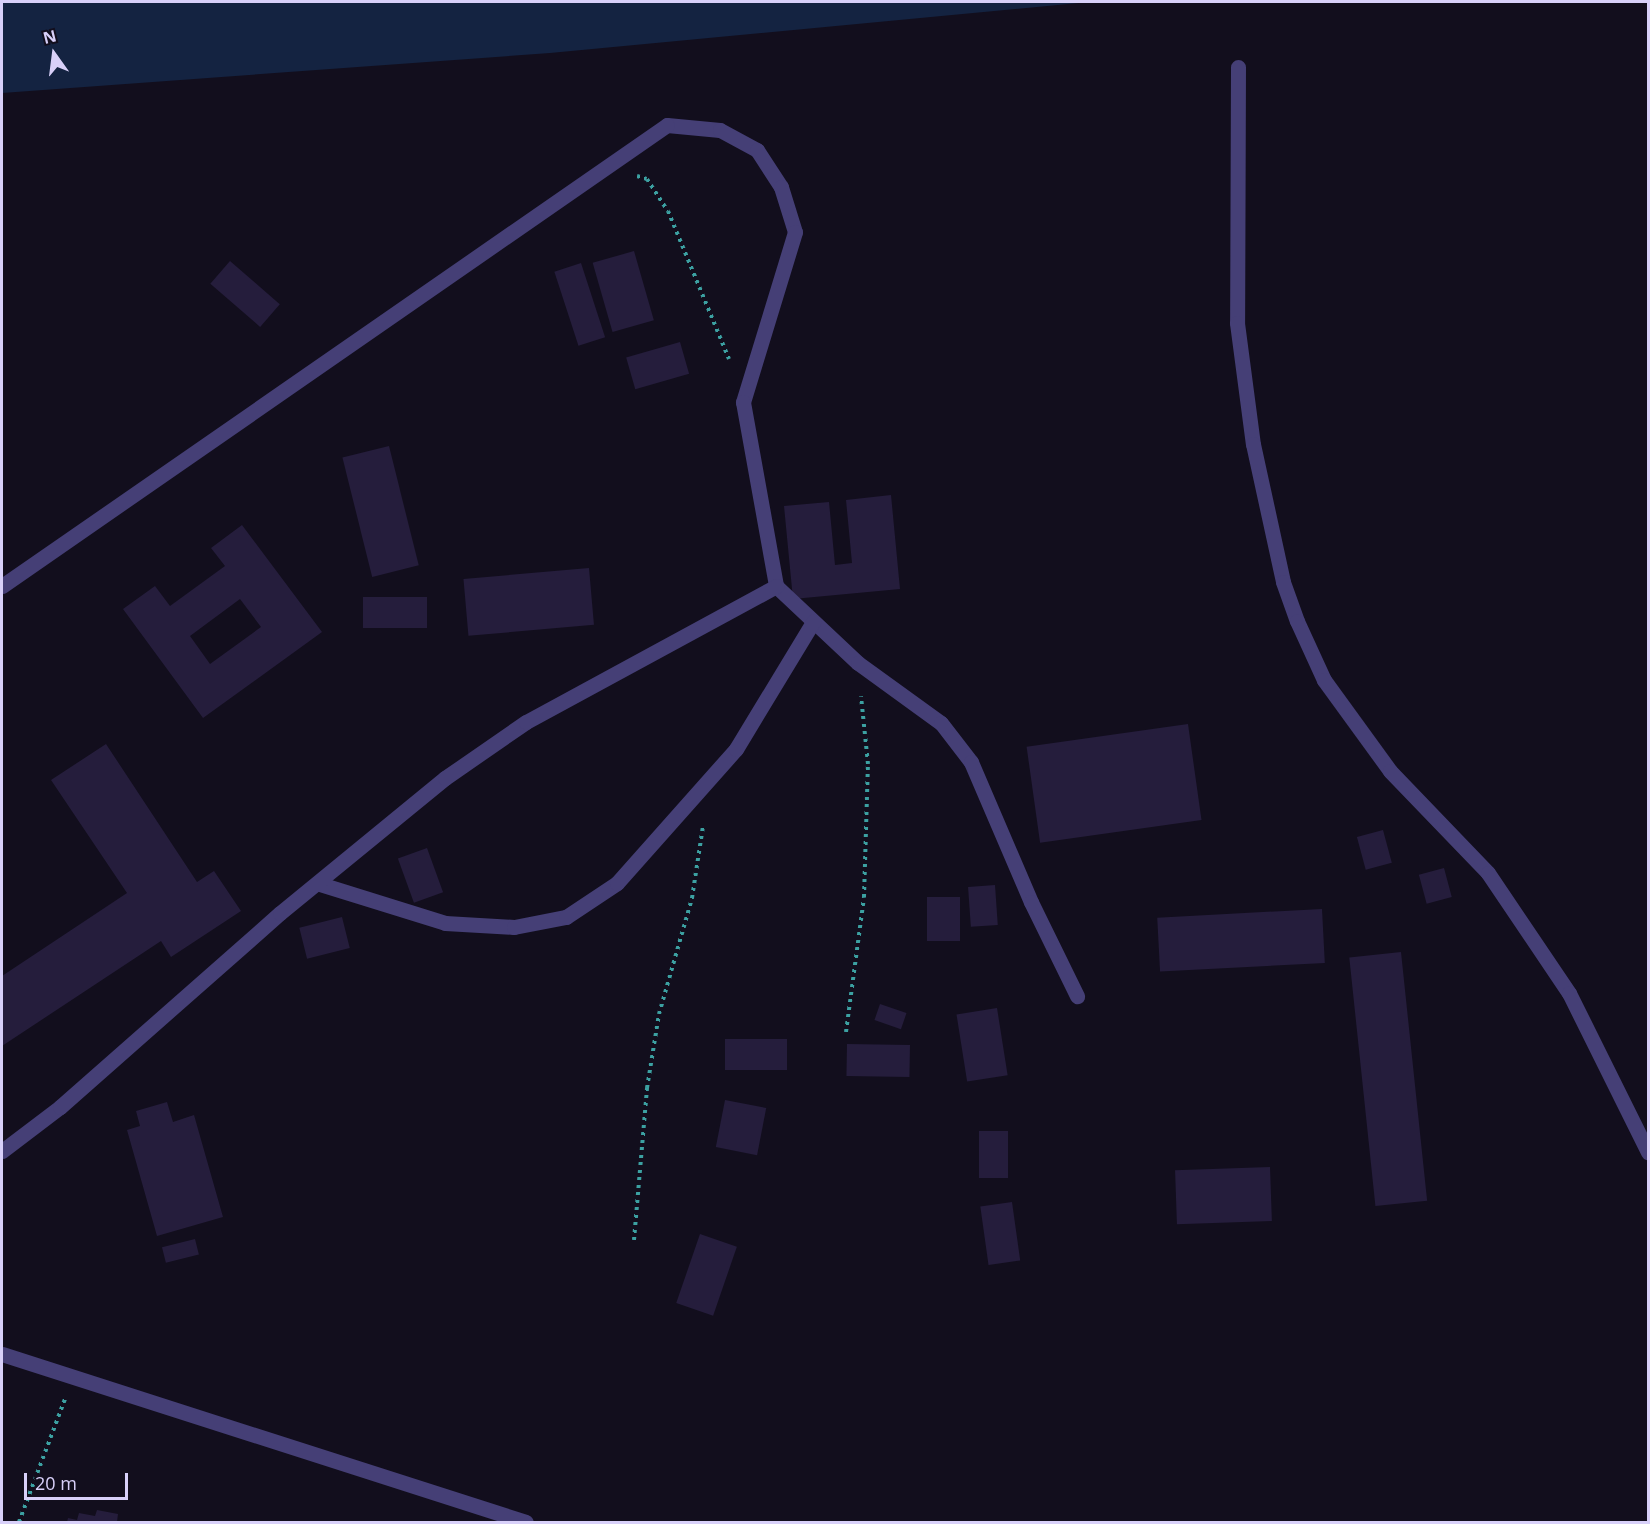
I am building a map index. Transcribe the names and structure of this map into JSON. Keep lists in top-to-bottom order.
{
  "scale_bar": "20 m",
  "north": "top"
}
